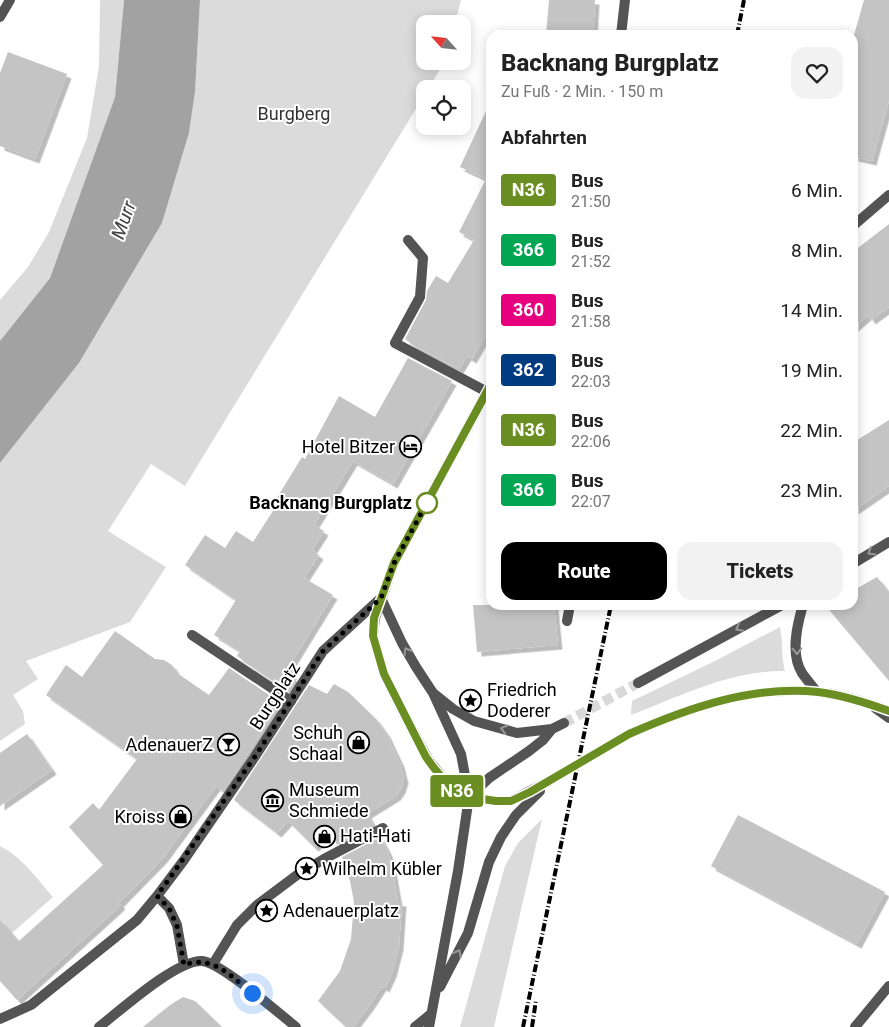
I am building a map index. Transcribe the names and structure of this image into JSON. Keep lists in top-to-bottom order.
{
  "streets": {
    "street": ["Burgplatz"]
  },
  "water": ["Murr"],
  "parks": ["Burgberg"],
  "places": {
    "hotel": ["Hotel Bitzer"],
    "other": ["Backnang Burgplatz"],
    "place": ["Friedrich Doderer", "Wilhelm Kübler", "Adenauerplatz"],
    "shop": ["Schuh Schaal", "Kroiss", "Hati-Hati"],
    "bar": ["AdenauerZ"],
    "museum": ["Museum Schmiede"]
  },
  "lines": ["bus line N36"],
  "north": "top left",
  "page": {
    "on_map": "N36",
    "heading": [
      ["Backnang Burgplatz", "Zu Fuß · 2 Min. · 150 m"],
      "Abfahrten"
    ],
    "list": [
      {
        "mark": "N36",
        "name": "Bus",
        "note": "21:50",
        "value": "6 Min."
      },
      {
        "mark": "366",
        "name": "Bus",
        "note": "21:52",
        "value": "8 Min."
      },
      {
        "mark": "360",
        "name": "Bus",
        "note": "21:58",
        "value": "14 Min."
      },
      {
        "mark": "362",
        "name": "Bus",
        "note": "22:03",
        "value": "19 Min."
      },
      {
        "mark": "N36",
        "name": "Bus",
        "note": "22:06",
        "value": "22 Min."
      },
      {
        "mark": "366",
        "name": "Bus",
        "note": "22:07",
        "value": "23 Min."
      }
    ],
    "buttons": ["Route", "Tickets"]
  }
}
